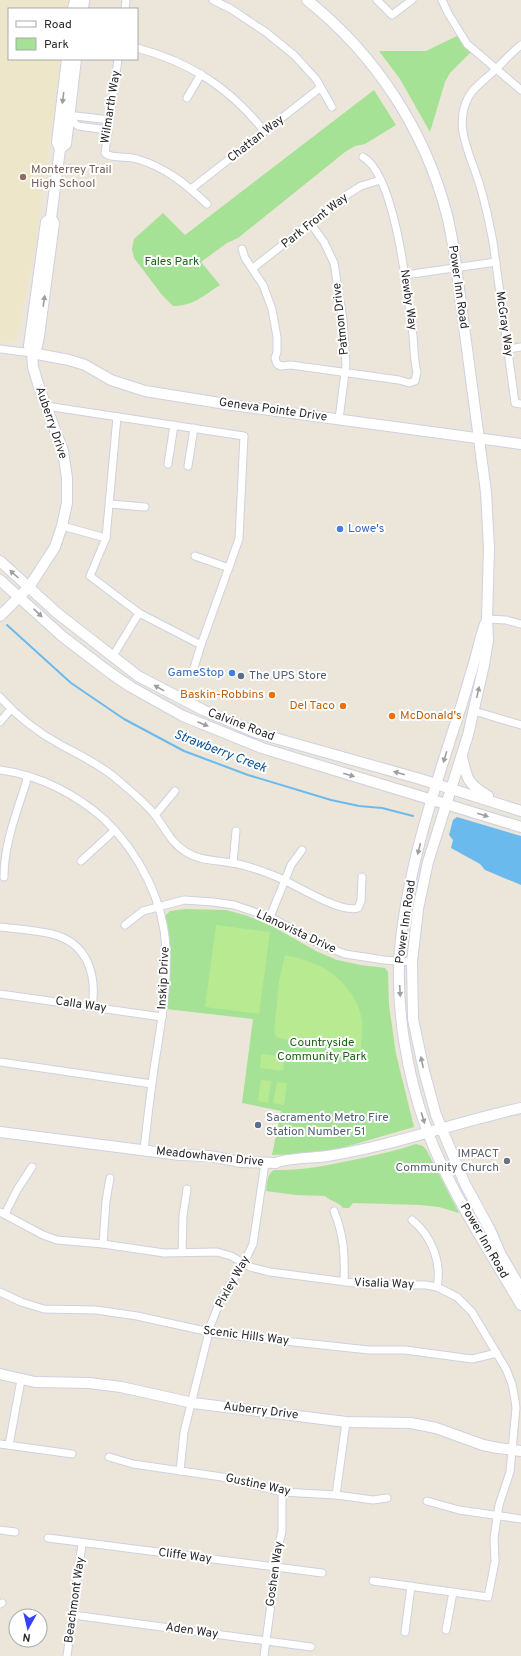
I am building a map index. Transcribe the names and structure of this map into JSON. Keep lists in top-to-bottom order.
{
  "streets": {
    "main road": [
      "Power Inn Road",
      "Geneva Pointe Drive",
      "Auberry Drive",
      "Calvine Road",
      "Meadowhaven Drive"
    ],
    "street": [
      "Wilmarth Way",
      "Chattan Way",
      "Park Front Way",
      "Newby Way",
      "Patmon Drive",
      "McGray Way",
      "Llanovista Drive",
      "Inskip Drive",
      "Calla Way",
      "Pixley Way",
      "Visalia Way",
      "Scenic Hills Way",
      "Gustine Way",
      "Cliffe Way",
      "Goshen Way",
      "Beachmont Way",
      "Aden Way"
    ]
  },
  "crossings": [
    ["Wilmarth Way", "Chattan Way"],
    ["Park Front Way", "Newby Way"],
    ["Park Front Way", "Patmon Drive"],
    ["Power Inn Road", "Geneva Pointe Drive"],
    ["Power Inn Road", "Calvine Road"],
    ["Power Inn Road", "Llanovista Drive"],
    ["Power Inn Road", "Meadowhaven Drive"],
    ["Newby Way", "Patmon Drive"],
    ["Patmon Drive", "Geneva Pointe Drive"],
    ["Geneva Pointe Drive", "Auberry Drive"],
    ["Auberry Drive", "Calvine Road"],
    ["Auberry Drive", "Pixley Way"],
    ["Auberry Drive", "Visalia Way"],
    ["Llanovista Drive", "Inskip Drive"],
    ["Inskip Drive", "Calla Way"],
    ["Inskip Drive", "Meadowhaven Drive"],
    ["Meadowhaven Drive", "Pixley Way"],
    ["Pixley Way", "Visalia Way"],
    ["Pixley Way", "Scenic Hills Way"],
    ["Pixley Way", "Gustine Way"],
    ["Visalia Way", "Scenic Hills Way"],
    ["Gustine Way", "Goshen Way"],
    ["Cliffe Way", "Goshen Way"],
    ["Cliffe Way", "Beachmont Way"],
    ["Goshen Way", "Aden Way"],
    ["Beachmont Way", "Aden Way"]
  ],
  "water": ["Strawberry Creek"],
  "parks": ["Fales Park", "Countryside Community Park"],
  "places": [
    "Monterrey Trail High School",
    "Lowe's",
    "GameStop",
    "The UPS Store",
    "Baskin-Robbins",
    "Del Taco",
    "McDonald's",
    "Sacramento Metro Fire Station Number 51",
    "IMPACT Community Church"
  ],
  "legend": ["Road", "Park"],
  "north": "bottom"
}
